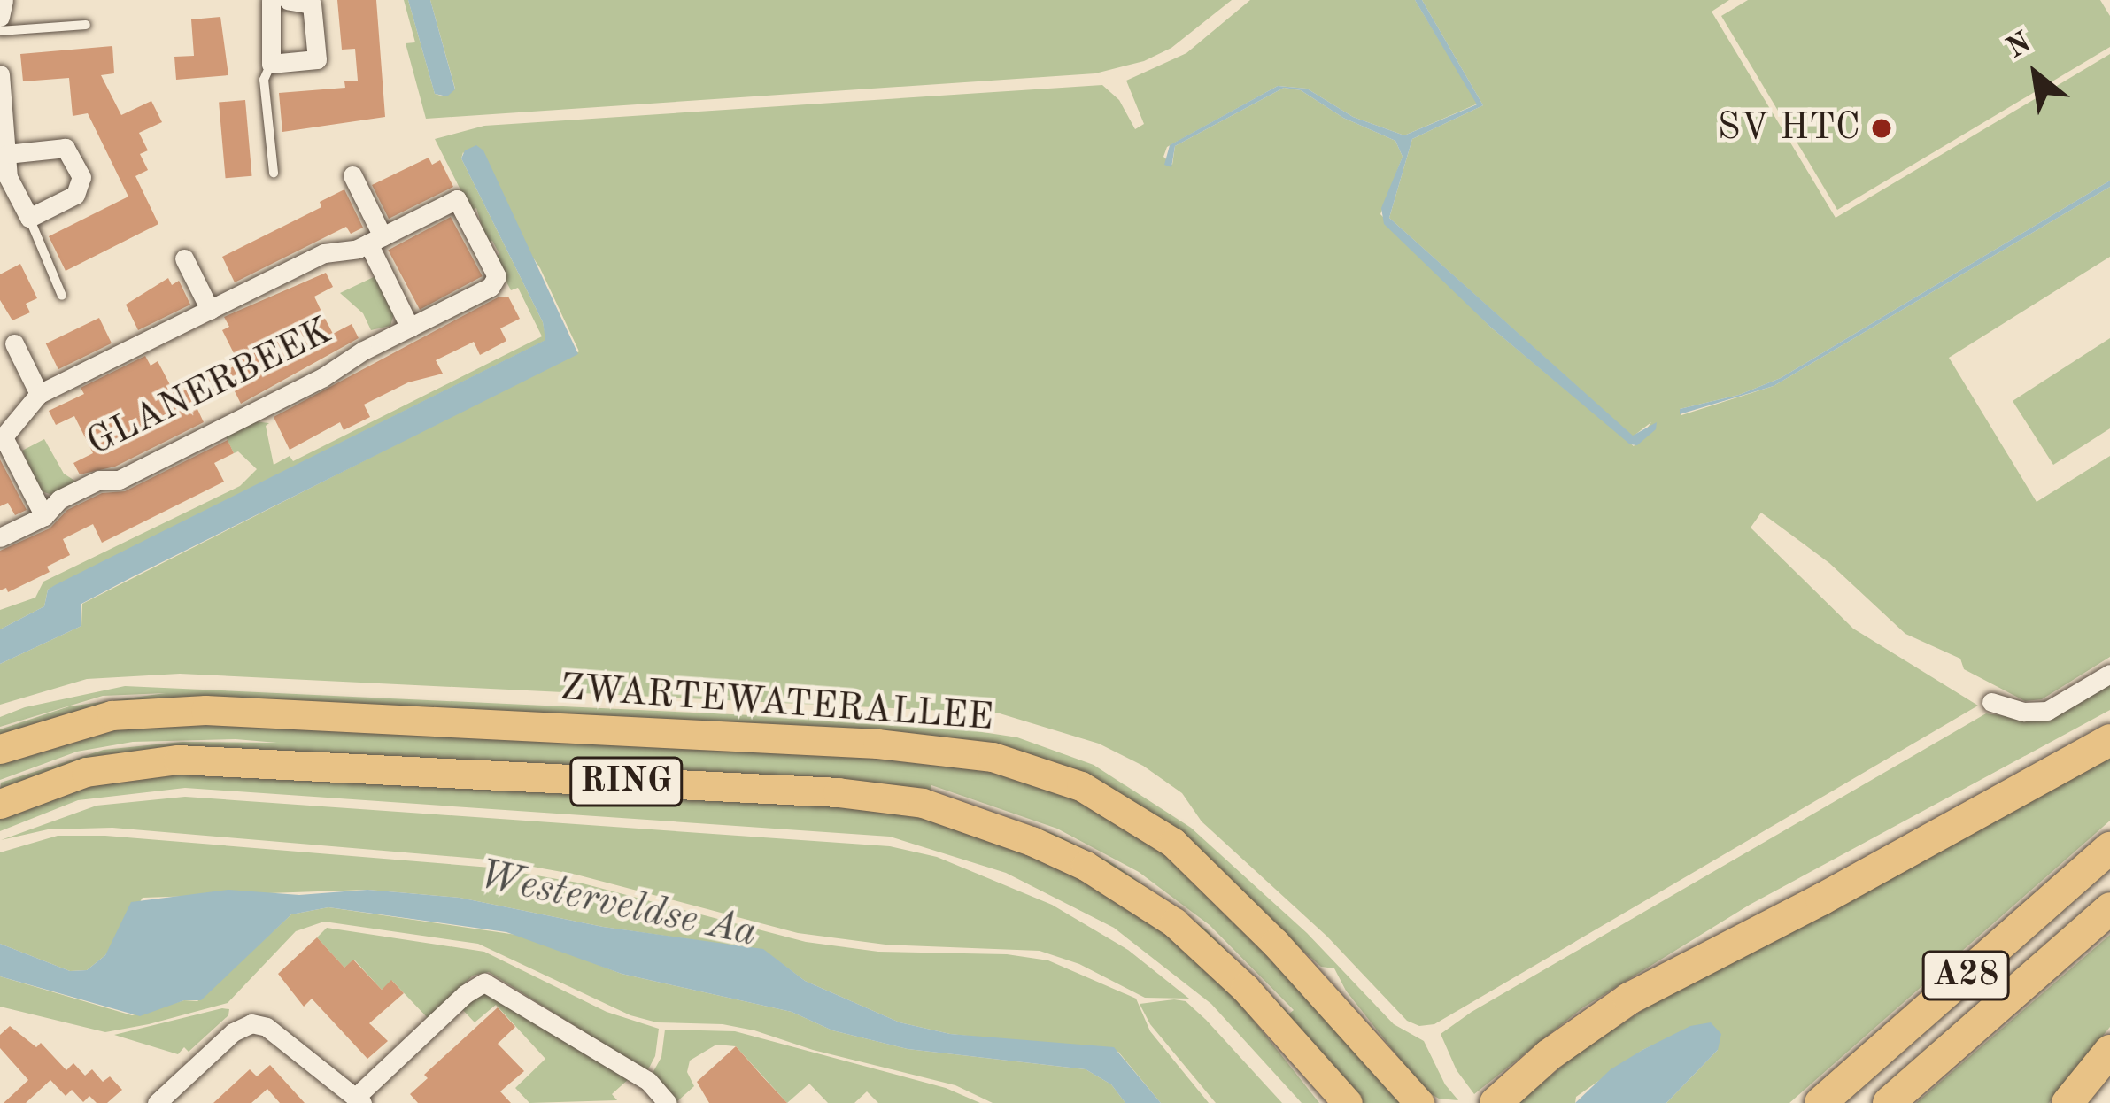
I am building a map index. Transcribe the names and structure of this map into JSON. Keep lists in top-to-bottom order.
{
  "streets": {
    "highway": ["A28"],
    "main road": ["ZWARTEWATERALLEE", "RING"],
    "street": ["GLANERBEEK"]
  },
  "water": ["Westerveldse Aa"],
  "places": ["SV HTC"],
  "north": "top left"
}
